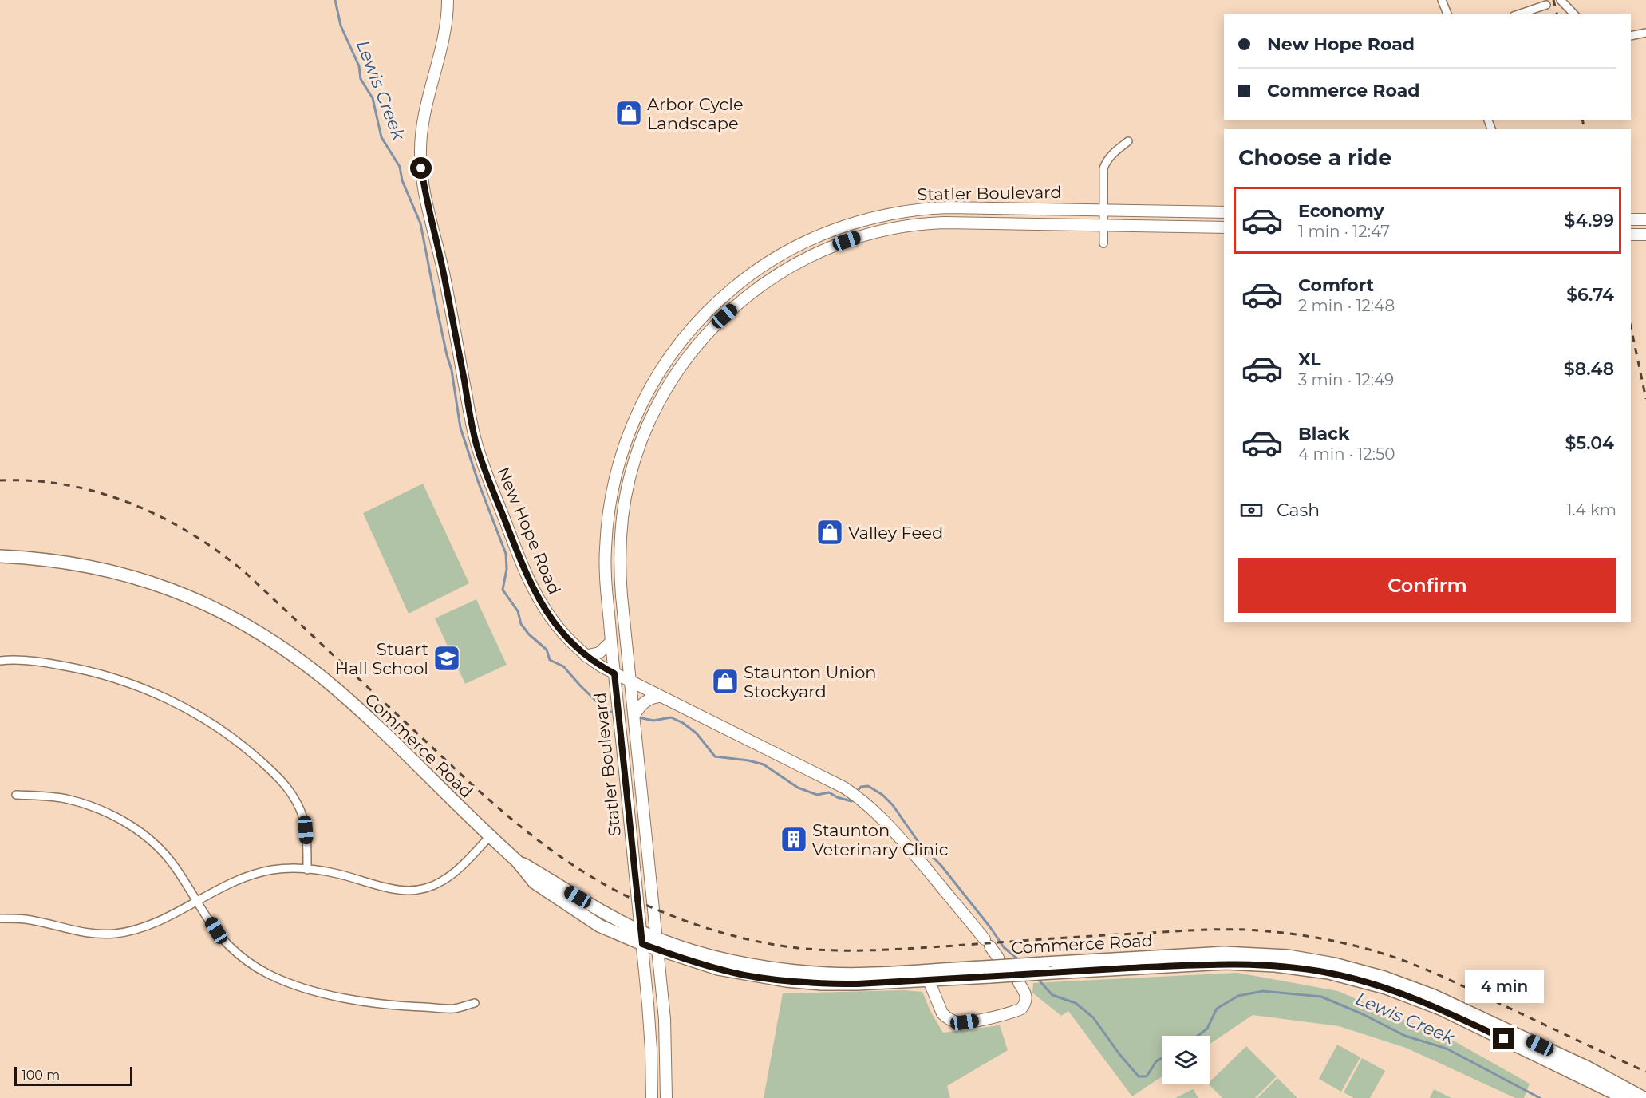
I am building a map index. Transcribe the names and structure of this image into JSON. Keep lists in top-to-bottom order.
{
  "streets": {
    "main road": ["Statler Boulevard", "New Hope Road", "Commerce Road"]
  },
  "crossings": [
    ["Statler Boulevard", "New Hope Road"],
    ["Statler Boulevard", "Commerce Road"]
  ],
  "water": ["Lewis Creek"],
  "places": {
    "shop": ["Arbor Cycle Landscape", "Valley Feed", "Staunton Union Stockyard"],
    "school or university": ["Stuart Hall School"],
    "building": ["Staunton Veterinary Clinic"]
  },
  "scale_bar": "100 m",
  "page": {
    "banner": ["New Hope Road", "Commerce Road"],
    "heading": "Choose a ride",
    "list": [
      {
        "name": "Economy",
        "note": "1 min · 12:47",
        "value": "$4.99"
      },
      {
        "name": "Comfort",
        "note": "2 min · 12:48",
        "value": "$6.74"
      },
      {
        "name": "XL",
        "note": "3 min · 12:49",
        "value": "$8.48"
      },
      {
        "name": "Black",
        "note": "4 min · 12:50",
        "value": "$5.04"
      }
    ],
    "pay": ["Cash", "1.4 km"],
    "buttons": "Confirm",
    "bubble": "4 min",
    "scale": "100 m"
  }
}
